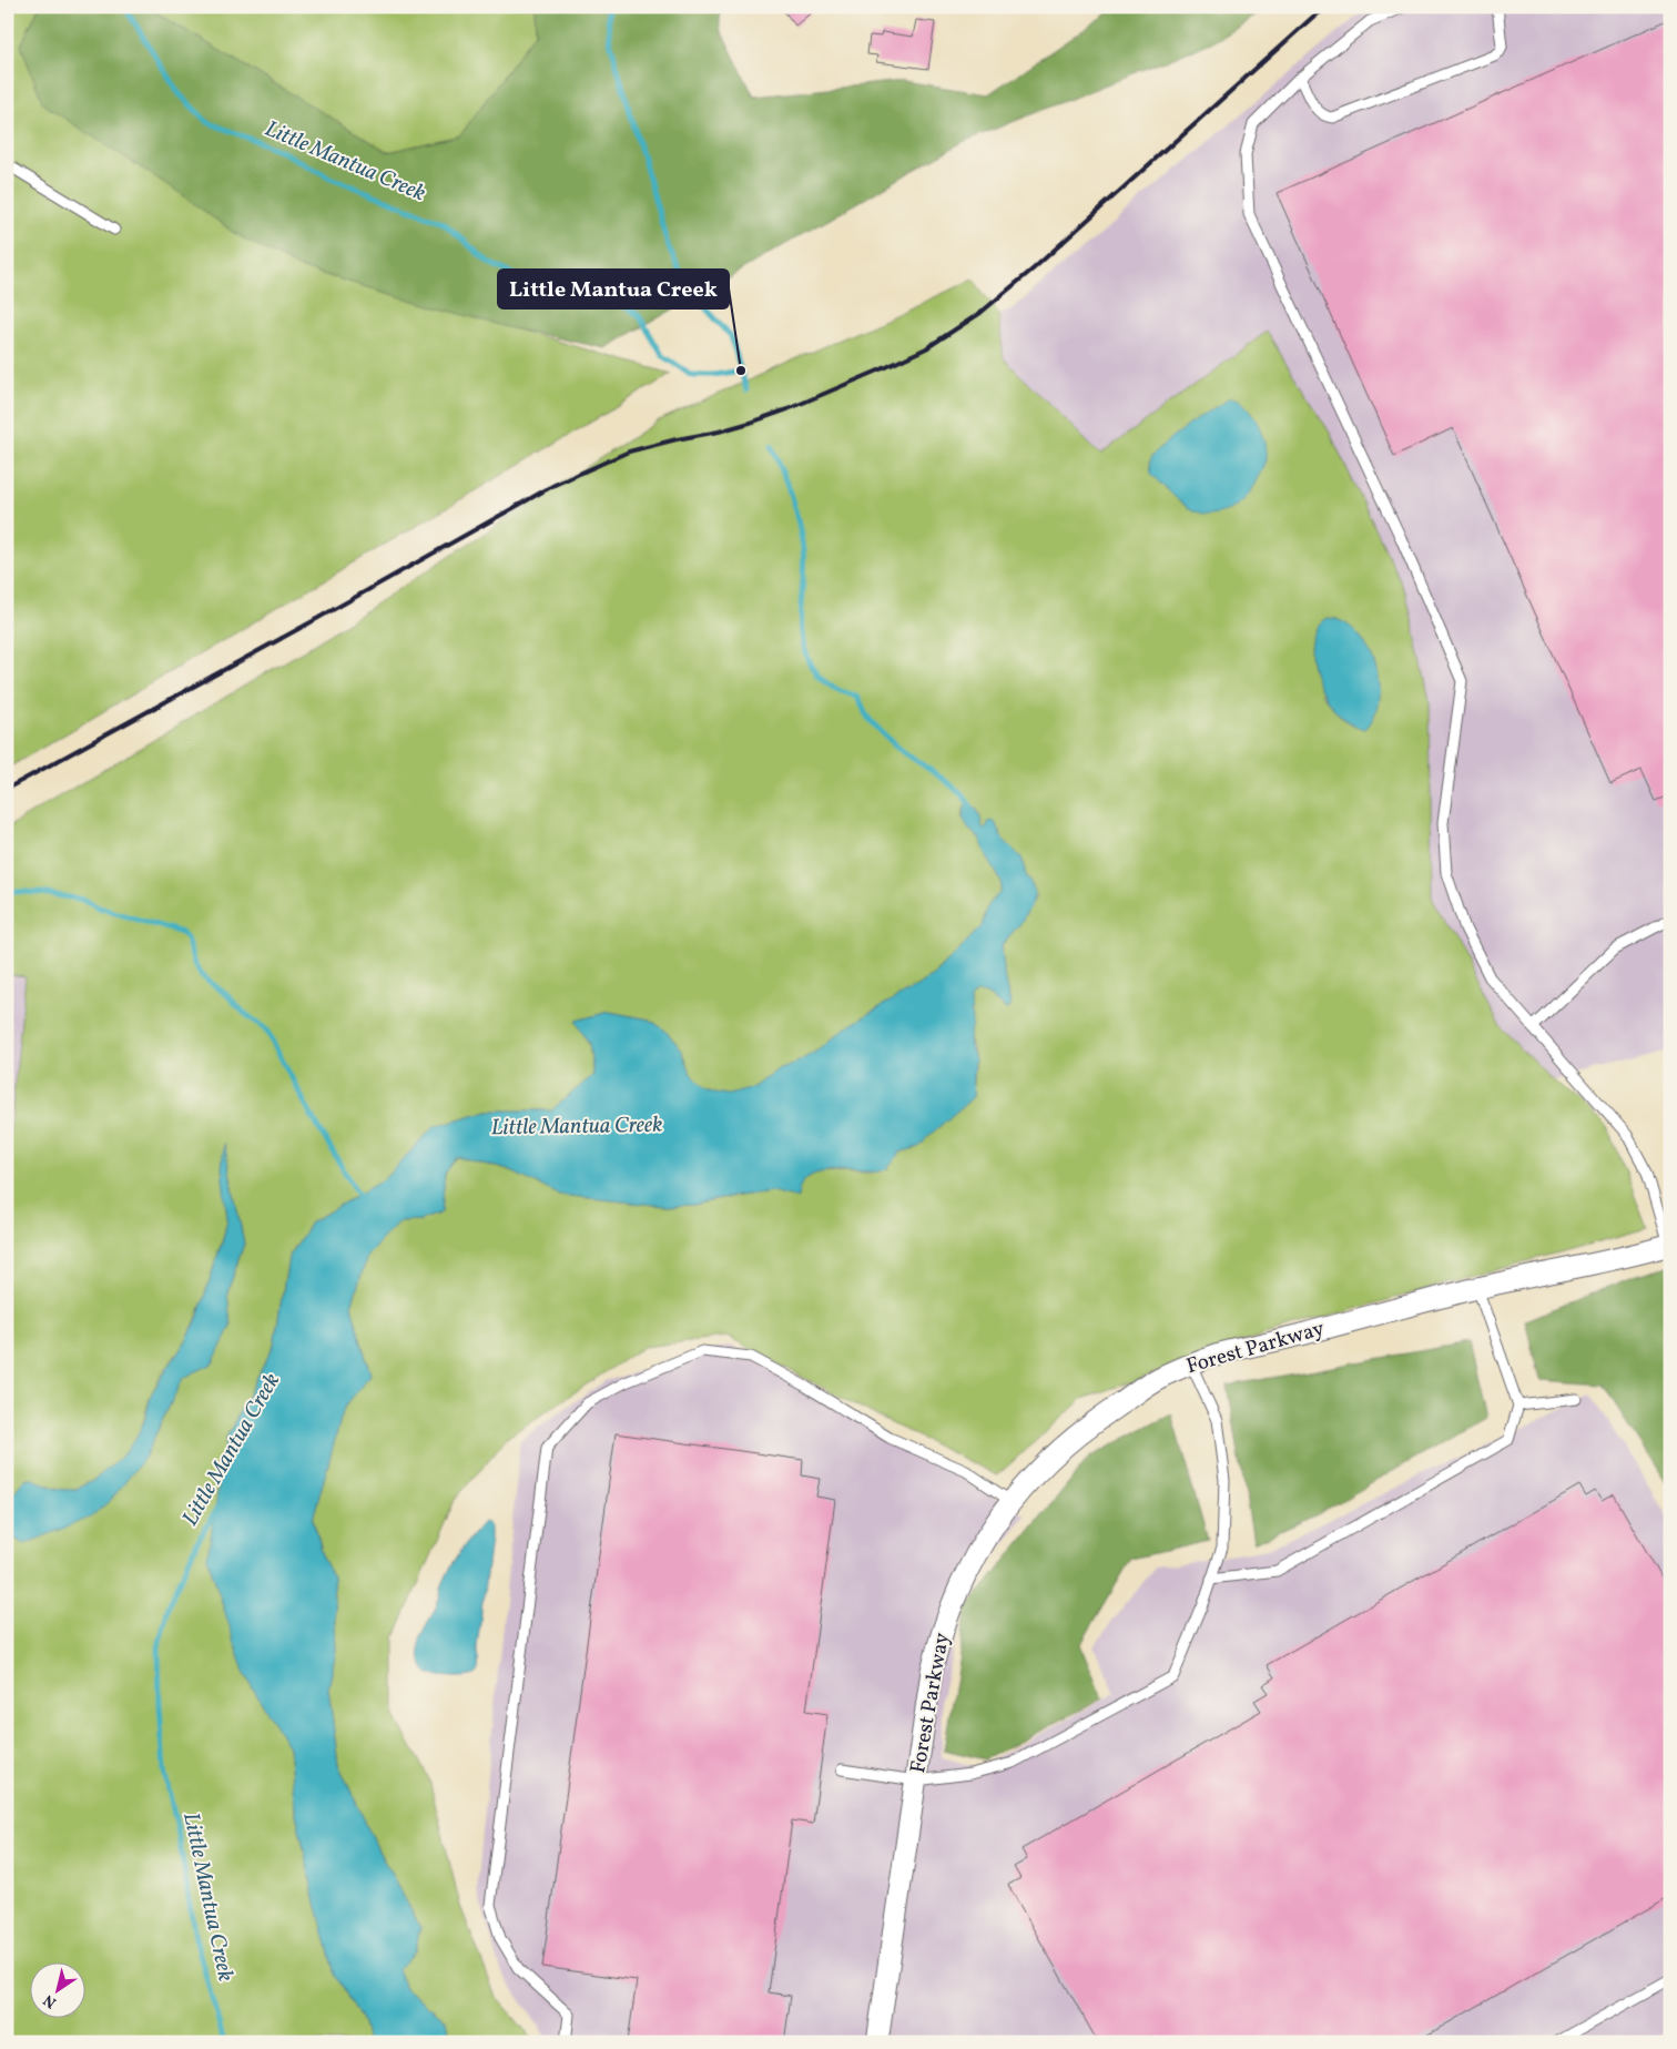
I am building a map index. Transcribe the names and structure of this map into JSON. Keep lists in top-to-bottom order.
{
  "streets": {
    "street": ["Forest Parkway"]
  },
  "water": ["Little Mantua Creek"],
  "places": ["Little Mantua Creek"],
  "north": "bottom left"
}
